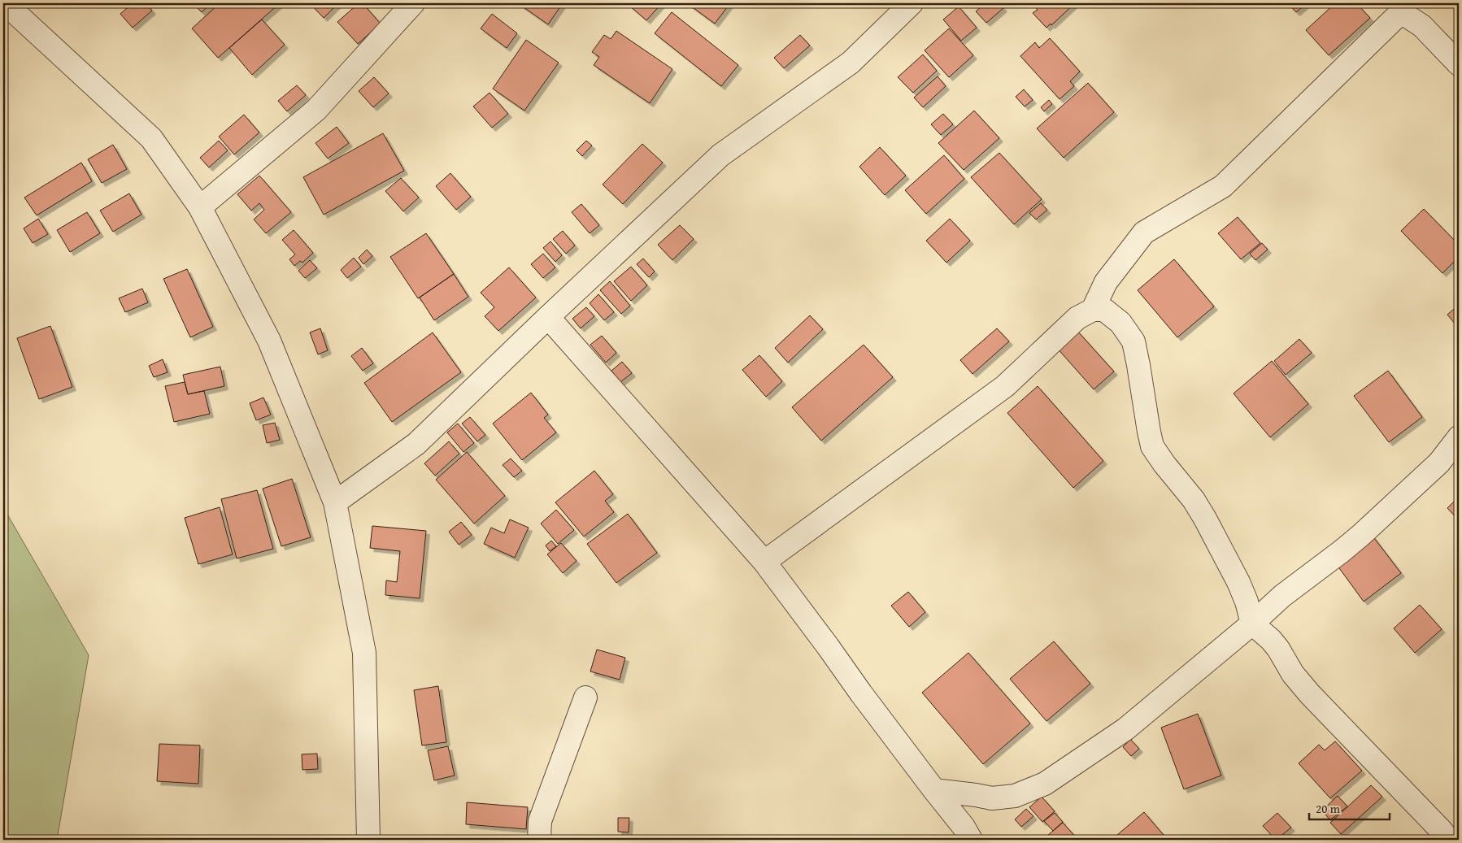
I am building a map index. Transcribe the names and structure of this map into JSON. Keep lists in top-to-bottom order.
{
  "scale_bar": "20 m"
}
